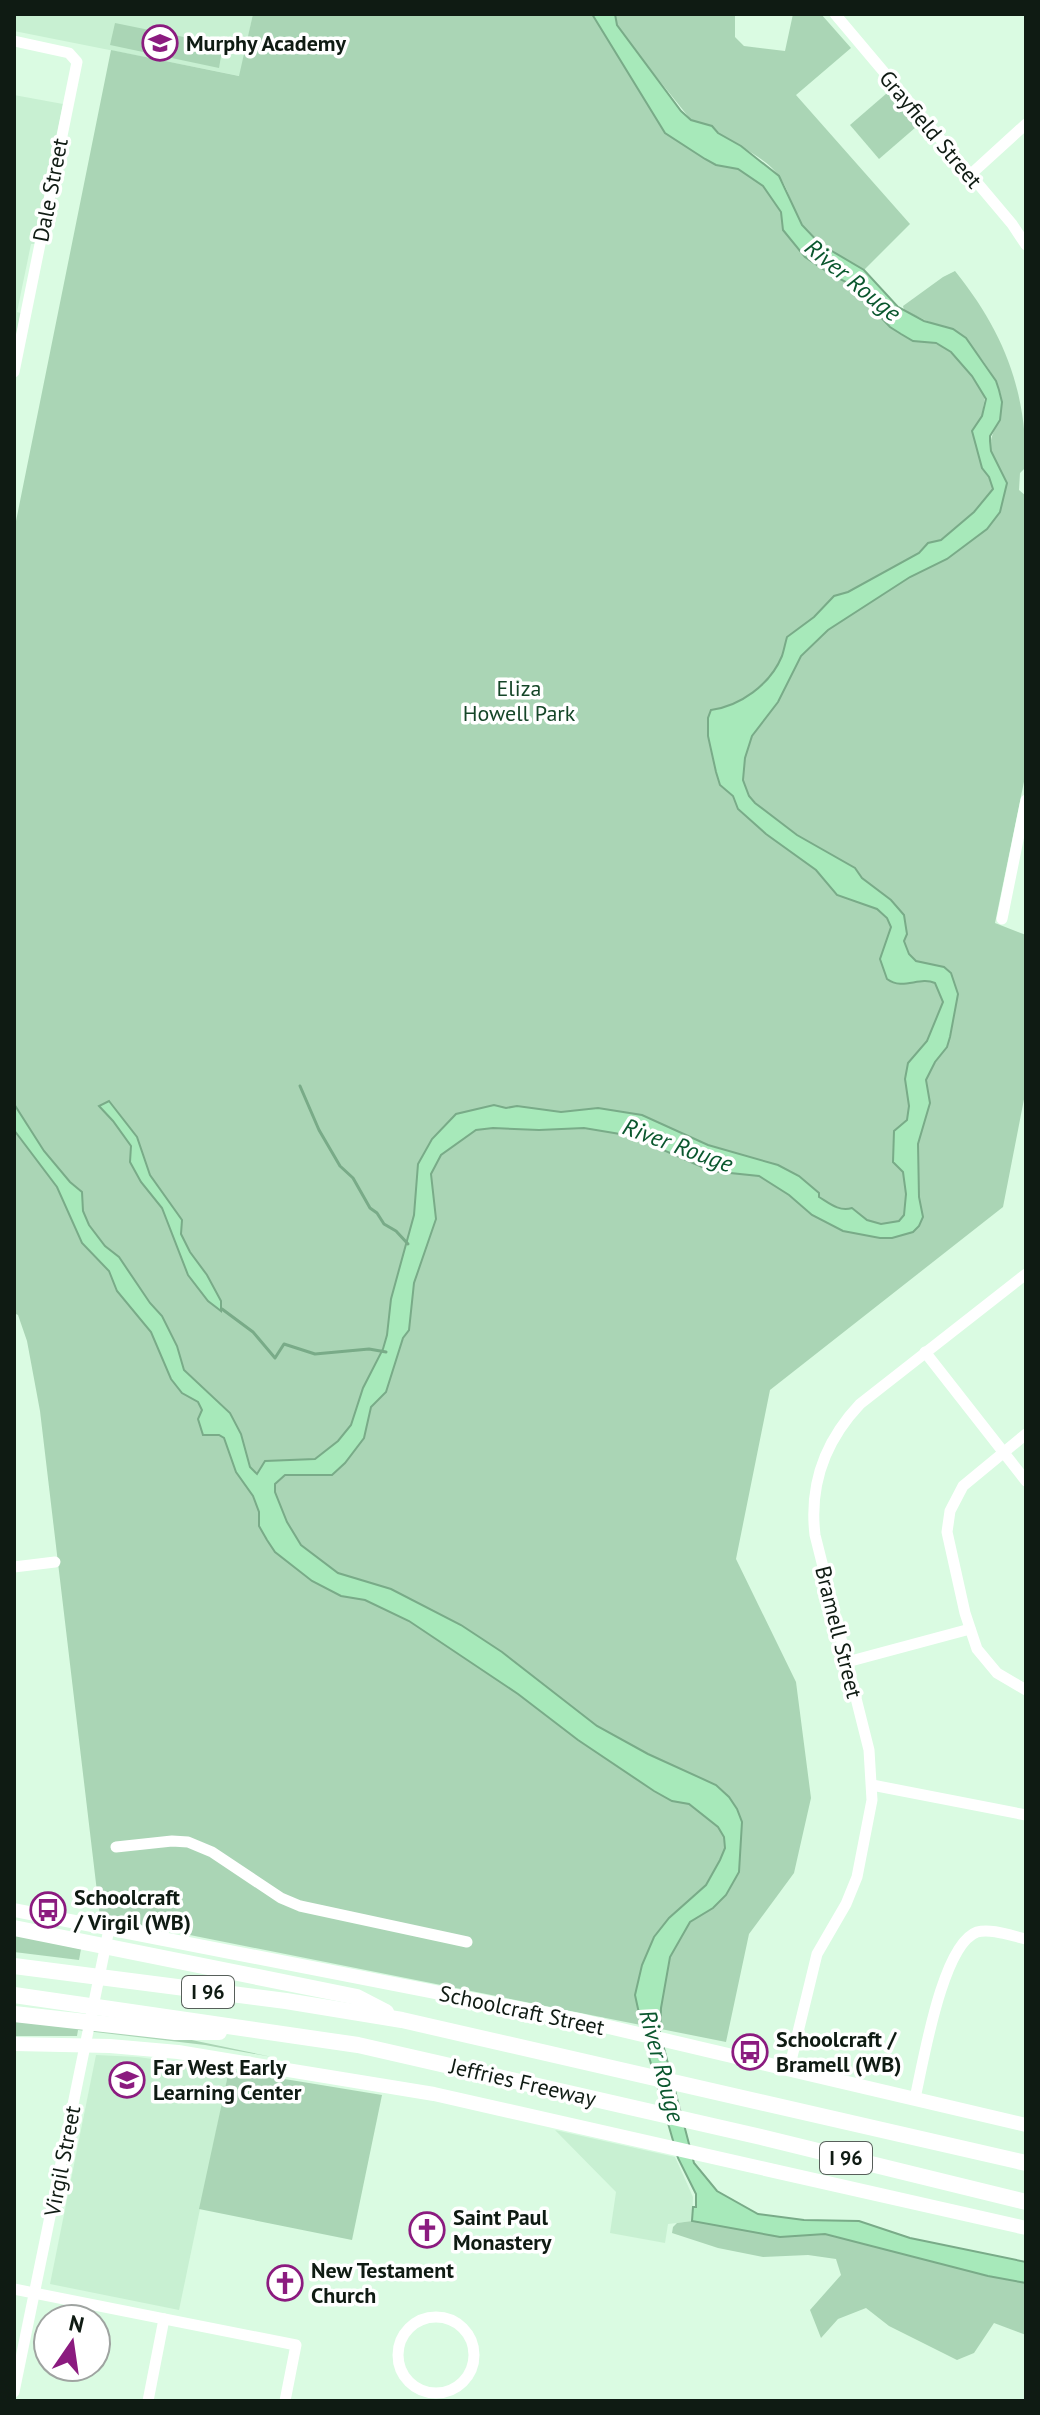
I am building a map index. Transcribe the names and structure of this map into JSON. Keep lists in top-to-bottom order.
{
  "streets": {
    "highway": ["I 96", "Jeffries Freeway"],
    "main road": ["Schoolcraft Street"],
    "street": [
      "Grayfield Street",
      "Dale Street",
      "Bramell Street",
      "Virgil Street"
    ]
  },
  "crossings": [
    ["Bramell Street", "Schoolcraft Street"],
    ["Schoolcraft Street", "Virgil Street"]
  ],
  "water": ["River Rouge"],
  "parks": ["Eliza Howell Park"],
  "places": {
    "school or university": ["Murphy Academy", "Far West Early Learning Center"],
    "bus stop": ["Schoolcraft / Virgil (WB)", "Schoolcraft / Bramell (WB)"],
    "church": ["Saint Paul Monastery", "New Testament Church"]
  },
  "north": "top"
}
